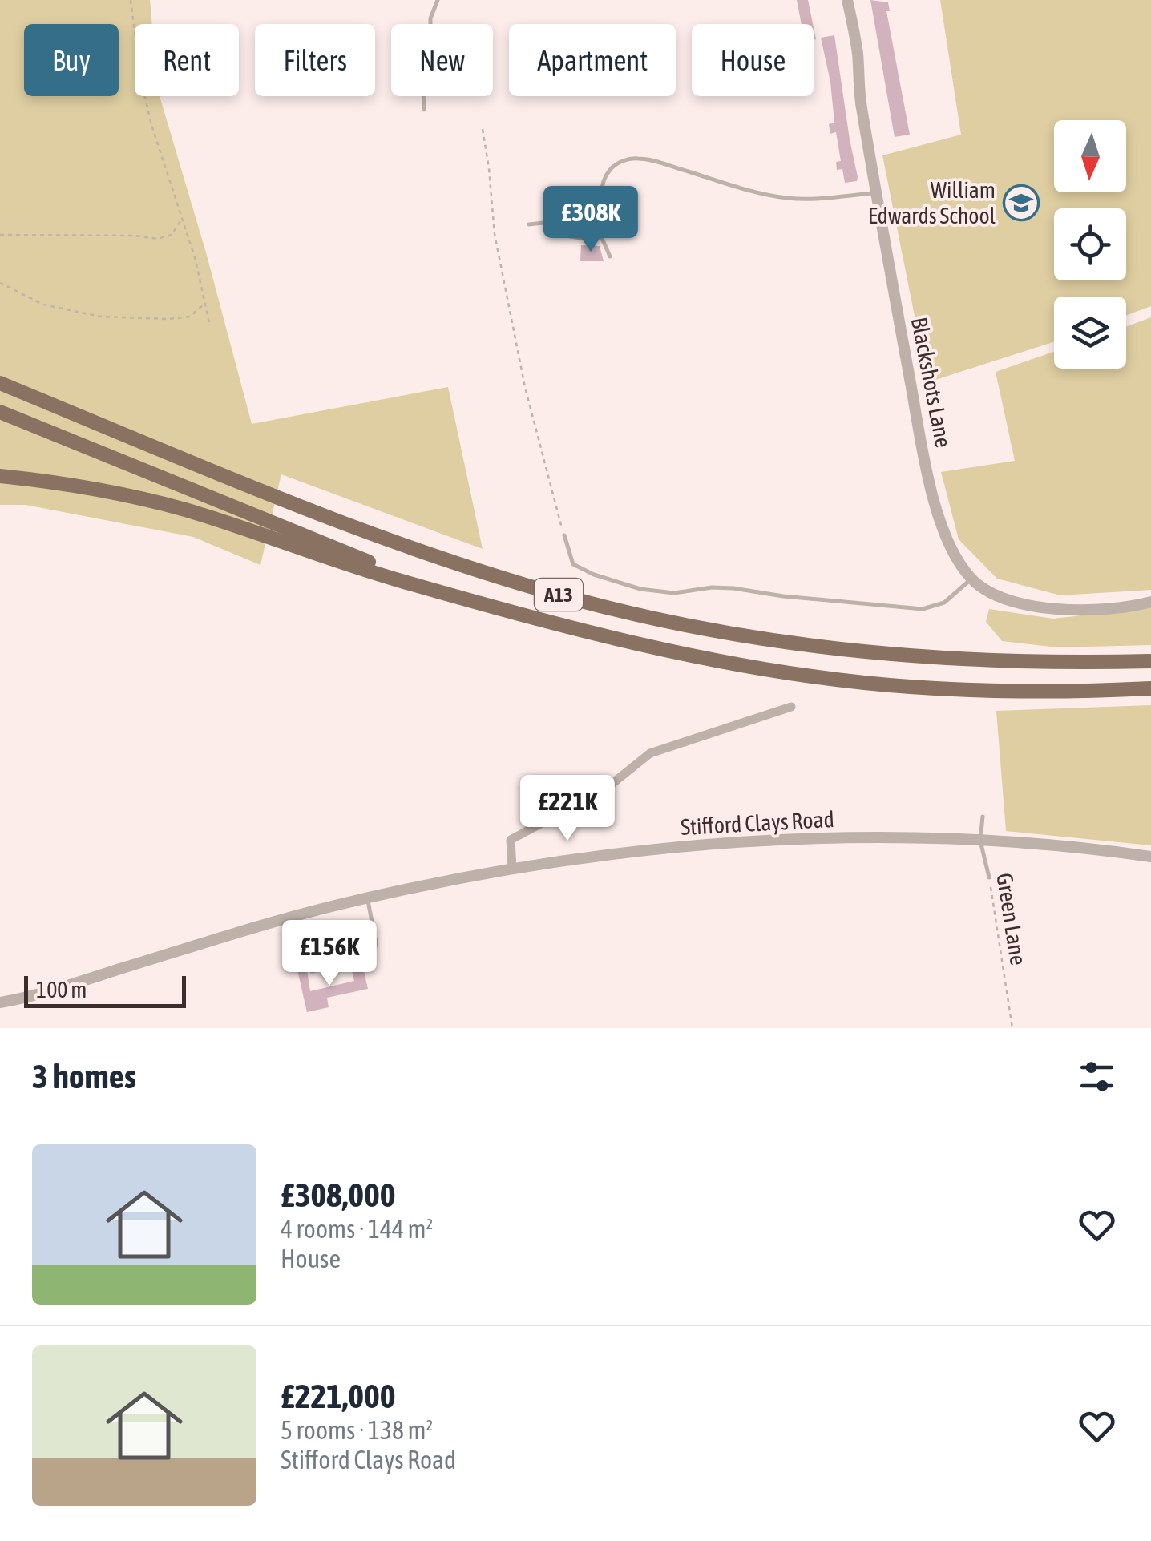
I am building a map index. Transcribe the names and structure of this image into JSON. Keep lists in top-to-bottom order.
{
  "streets": {
    "highway": ["A13"],
    "street": ["Blackshots Lane", "Stifford Clays Road"],
    "lane": ["Green Lane"]
  },
  "crossings": [
    ["Stifford Clays Road", "Green Lane"]
  ],
  "places": {
    "school or university": ["William Edwards School"]
  },
  "scale_bar": "100 m",
  "north": "bottom",
  "page": {
    "chip": [
      "Buy",
      "Rent",
      "Filters",
      "New",
      "Apartment",
      "House"
    ],
    "price": ["£308K", "£221K", "£156K"],
    "scale": "100 m",
    "heading": "3 homes",
    "list": [
      {
        "name": "£308,000",
        "note": "4 rooms · 144 m² · House"
      },
      {
        "name": "£221,000",
        "note": "5 rooms · 138 m² · Stifford Clays Road"
      }
    ]
  }
}
